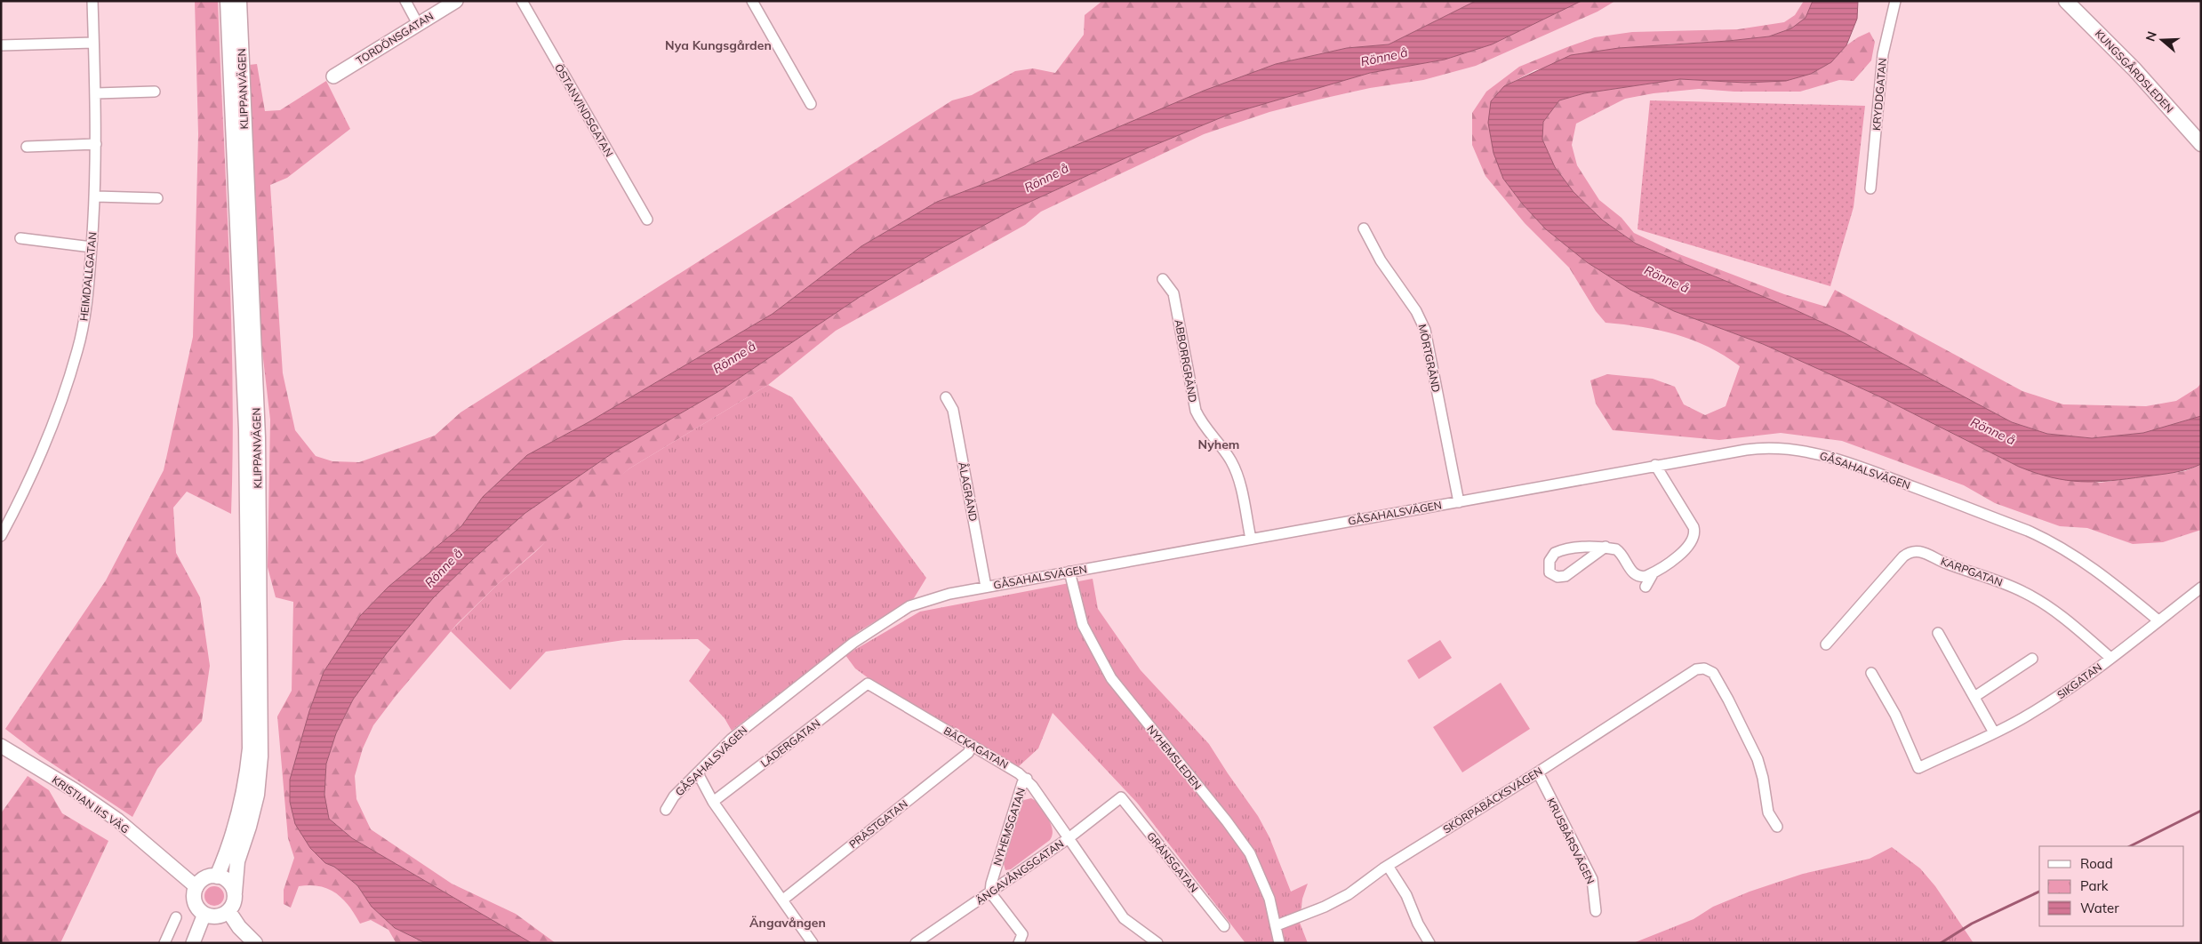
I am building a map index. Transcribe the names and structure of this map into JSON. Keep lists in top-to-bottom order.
{
  "streets": {
    "main road": ["KUNGSGÅRDSLEDEN", "KLIPPANVÄGEN"],
    "street": [
      "TORDÖNSGATAN",
      "KRYDDGATAN",
      "ÖSTANVINDSGATAN",
      "HEIMDALLGATAN",
      "MÖRTGRÄND",
      "ABBORRGRÄND",
      "GÅSAHALSVÄGEN",
      "ÅLAGRÄND",
      "KARPGATAN",
      "SIKGATAN",
      "LÄDERGATAN",
      "BÄCKAGATAN",
      "NYHEMSLEDEN",
      "SKÖRPABÄCKSVÄGEN",
      "KRISTIAN II:S VÄG",
      "PRÄSTGATAN",
      "NYHEMSGATAN",
      "KRUSBÄRSVÄGEN",
      "GRÄNSGATAN",
      "ÄNGAVÅNGSGATAN"
    ]
  },
  "crossings": [
    ["KLIPPANVÄGEN", "KRISTIAN II:S VÄG"],
    ["MÖRTGRÄND", "GÅSAHALSVÄGEN"],
    ["ABBORRGRÄND", "GÅSAHALSVÄGEN"],
    ["GÅSAHALSVÄGEN", "ÅLAGRÄND"],
    ["GÅSAHALSVÄGEN", "SIKGATAN"],
    ["GÅSAHALSVÄGEN", "NYHEMSLEDEN"],
    ["KARPGATAN", "SIKGATAN"],
    ["LÄDERGATAN", "BÄCKAGATAN"],
    ["BÄCKAGATAN", "PRÄSTGATAN"],
    ["BÄCKAGATAN", "NYHEMSGATAN"],
    ["BÄCKAGATAN", "ÄNGAVÅNGSGATAN"],
    ["NYHEMSLEDEN", "SKÖRPABÄCKSVÄGEN"],
    ["SKÖRPABÄCKSVÄGEN", "KRUSBÄRSVÄGEN"],
    ["NYHEMSGATAN", "ÄNGAVÅNGSGATAN"],
    ["GRÄNSGATAN", "ÄNGAVÅNGSGATAN"]
  ],
  "districts": ["Nya Kungsgården", "Nyhem", "Ängavången"],
  "water": ["Rönne å"],
  "legend": ["Road", "Park", "Water"],
  "north": "left"
}
